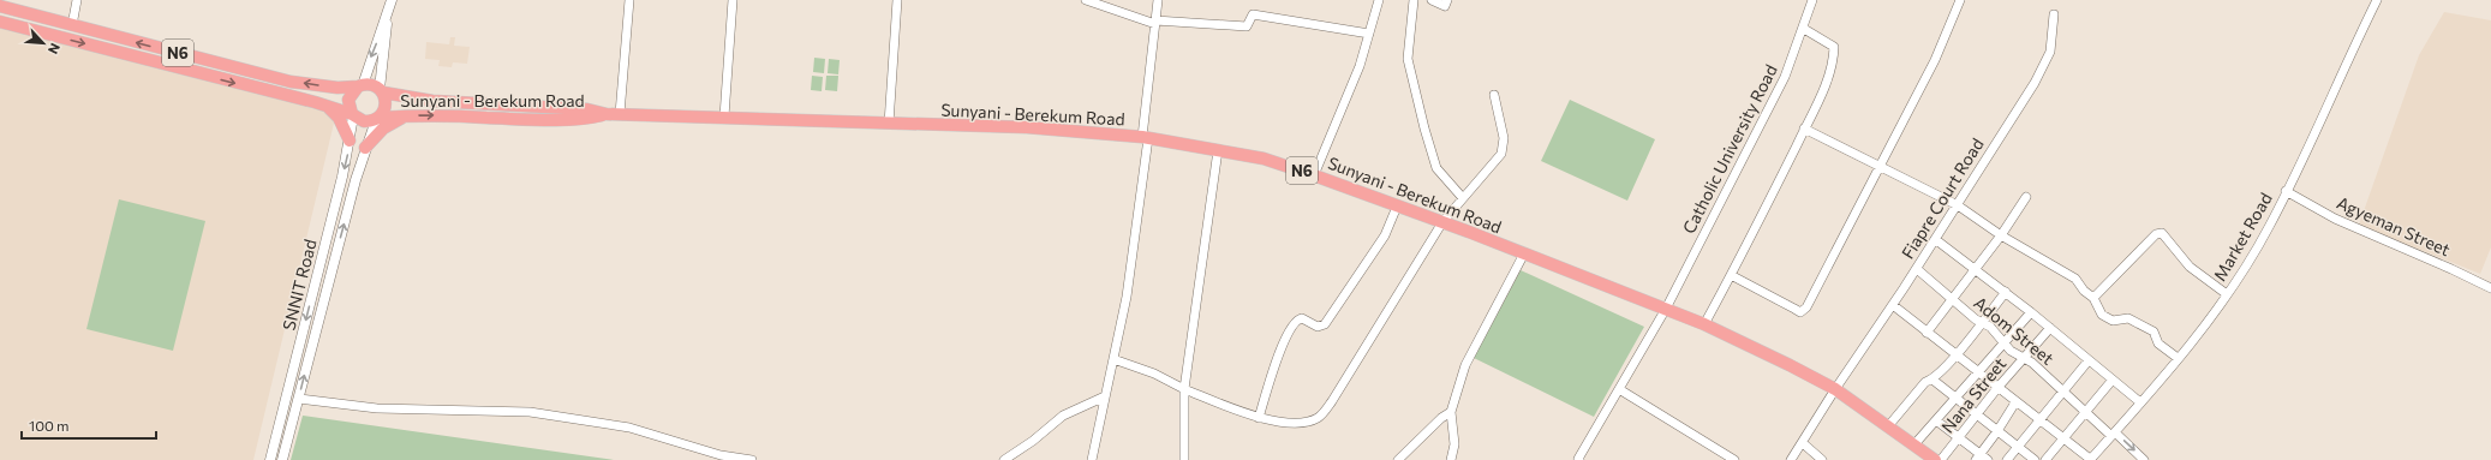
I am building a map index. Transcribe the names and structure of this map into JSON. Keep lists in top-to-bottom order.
{
  "streets": {
    "main road": ["N6", "Sunyani - Berekum Road"],
    "street": [
      "Catholic University Road",
      "Fiapre Court Road",
      "Agyeman Street",
      "Market Road",
      "SNNIT Road",
      "Adom Street",
      "Nana Street"
    ]
  },
  "crossings": [
    ["N6", "Sunyani - Berekum Road"],
    ["N6", "SNNIT Road"],
    ["Sunyani - Berekum Road", "Catholic University Road"],
    ["Sunyani - Berekum Road", "Fiapre Court Road"],
    ["Sunyani - Berekum Road", "SNNIT Road"],
    ["Fiapre Court Road", "Adom Street"],
    ["Agyeman Street", "Market Road"],
    ["Market Road", "Adom Street"],
    ["Adom Street", "Nana Street"]
  ],
  "scale_bar": "100 m",
  "north": "bottom right"
}
